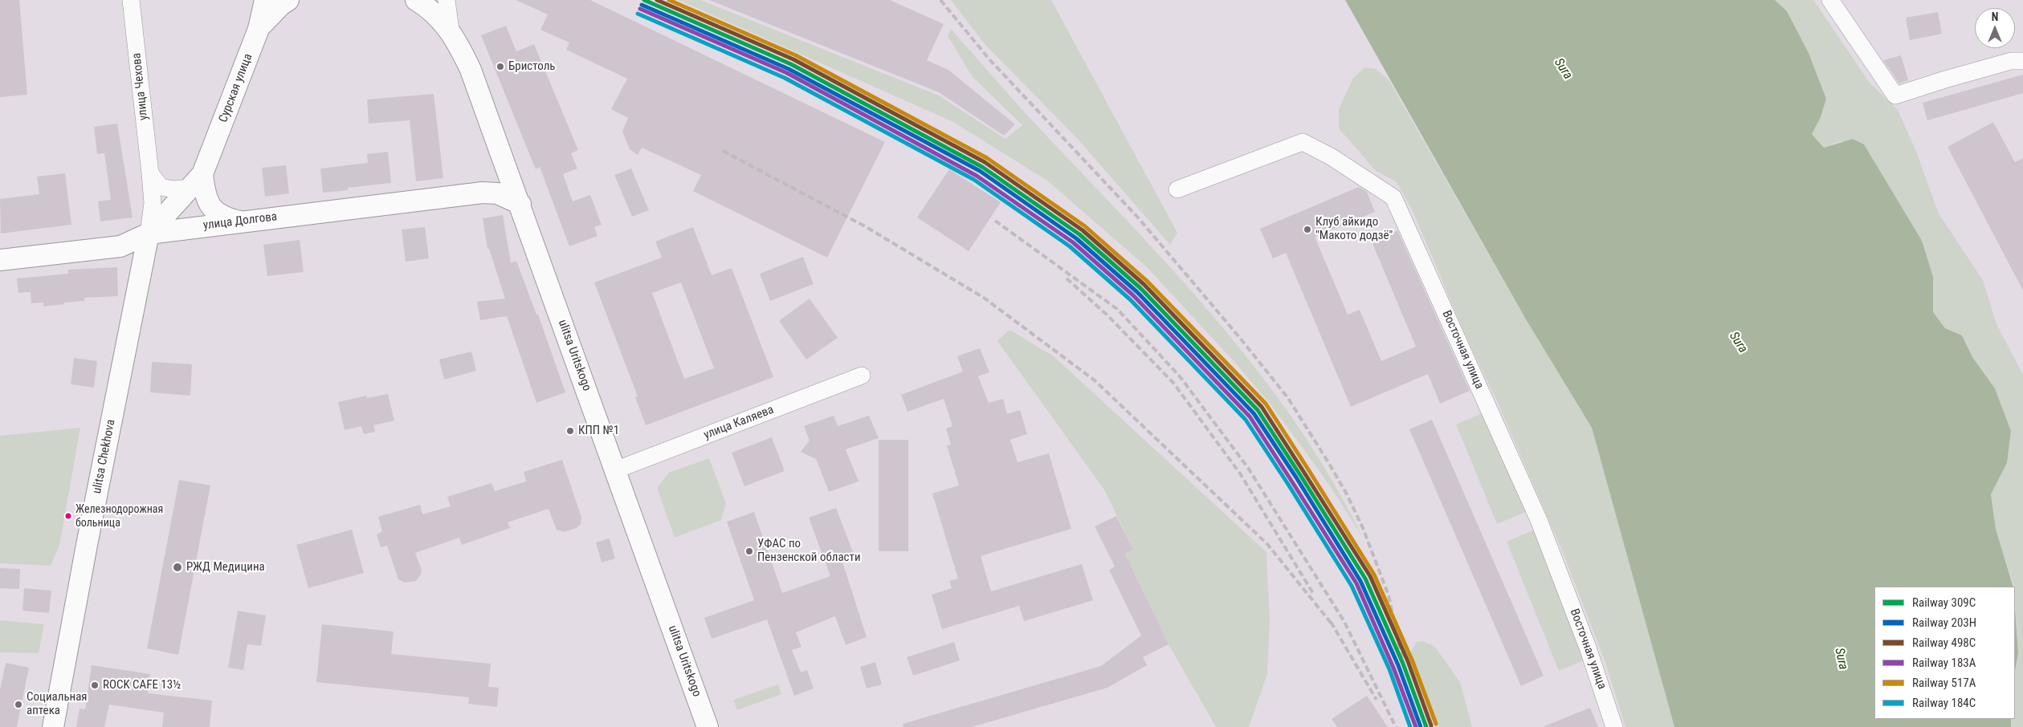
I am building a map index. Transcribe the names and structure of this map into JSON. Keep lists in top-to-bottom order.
{
  "streets": {
    "main road": [
      "Сурская улица",
      "улица Долгова",
      "ulitsa Uritskogo",
      "ulitsa Chekhova"
    ],
    "street": ["улица Чехова", "Восточная улица", "улица Каляева"]
  },
  "crossings": [
    ["улица Чехова", "Сурская улица"],
    ["улица Чехова", "улица Долгова"],
    ["улица Чехова", "ulitsa Chekhova"],
    ["Сурская улица", "улица Долгова"],
    ["Сурская улица", "ulitsa Chekhova"],
    ["улица Долгова", "ulitsa Uritskogo"],
    ["улица Долгова", "ulitsa Chekhova"],
    ["ulitsa Uritskogo", "улица Каляева"]
  ],
  "water": ["Sura"],
  "places": [
    "Бристоль",
    "Клуб айкидо \"Макото додзё\"",
    "КПП №1",
    "Железнодорожная больница",
    "УФАС по Пензенской области",
    "РЖД Медицина",
    "ROCK CAFE 13½",
    "Социальная аптека"
  ],
  "lines": [
    "rail line 309С",
    "rail line 498С",
    "rail line 517А",
    "rail line 203Н",
    "rail line 183А",
    "rail line 184С"
  ],
  "legend": [
    "Railway 309С",
    "Railway 203Н",
    "Railway 498С",
    "Railway 183А",
    "Railway 517А",
    "Railway 184С"
  ],
  "north": "top"
}
